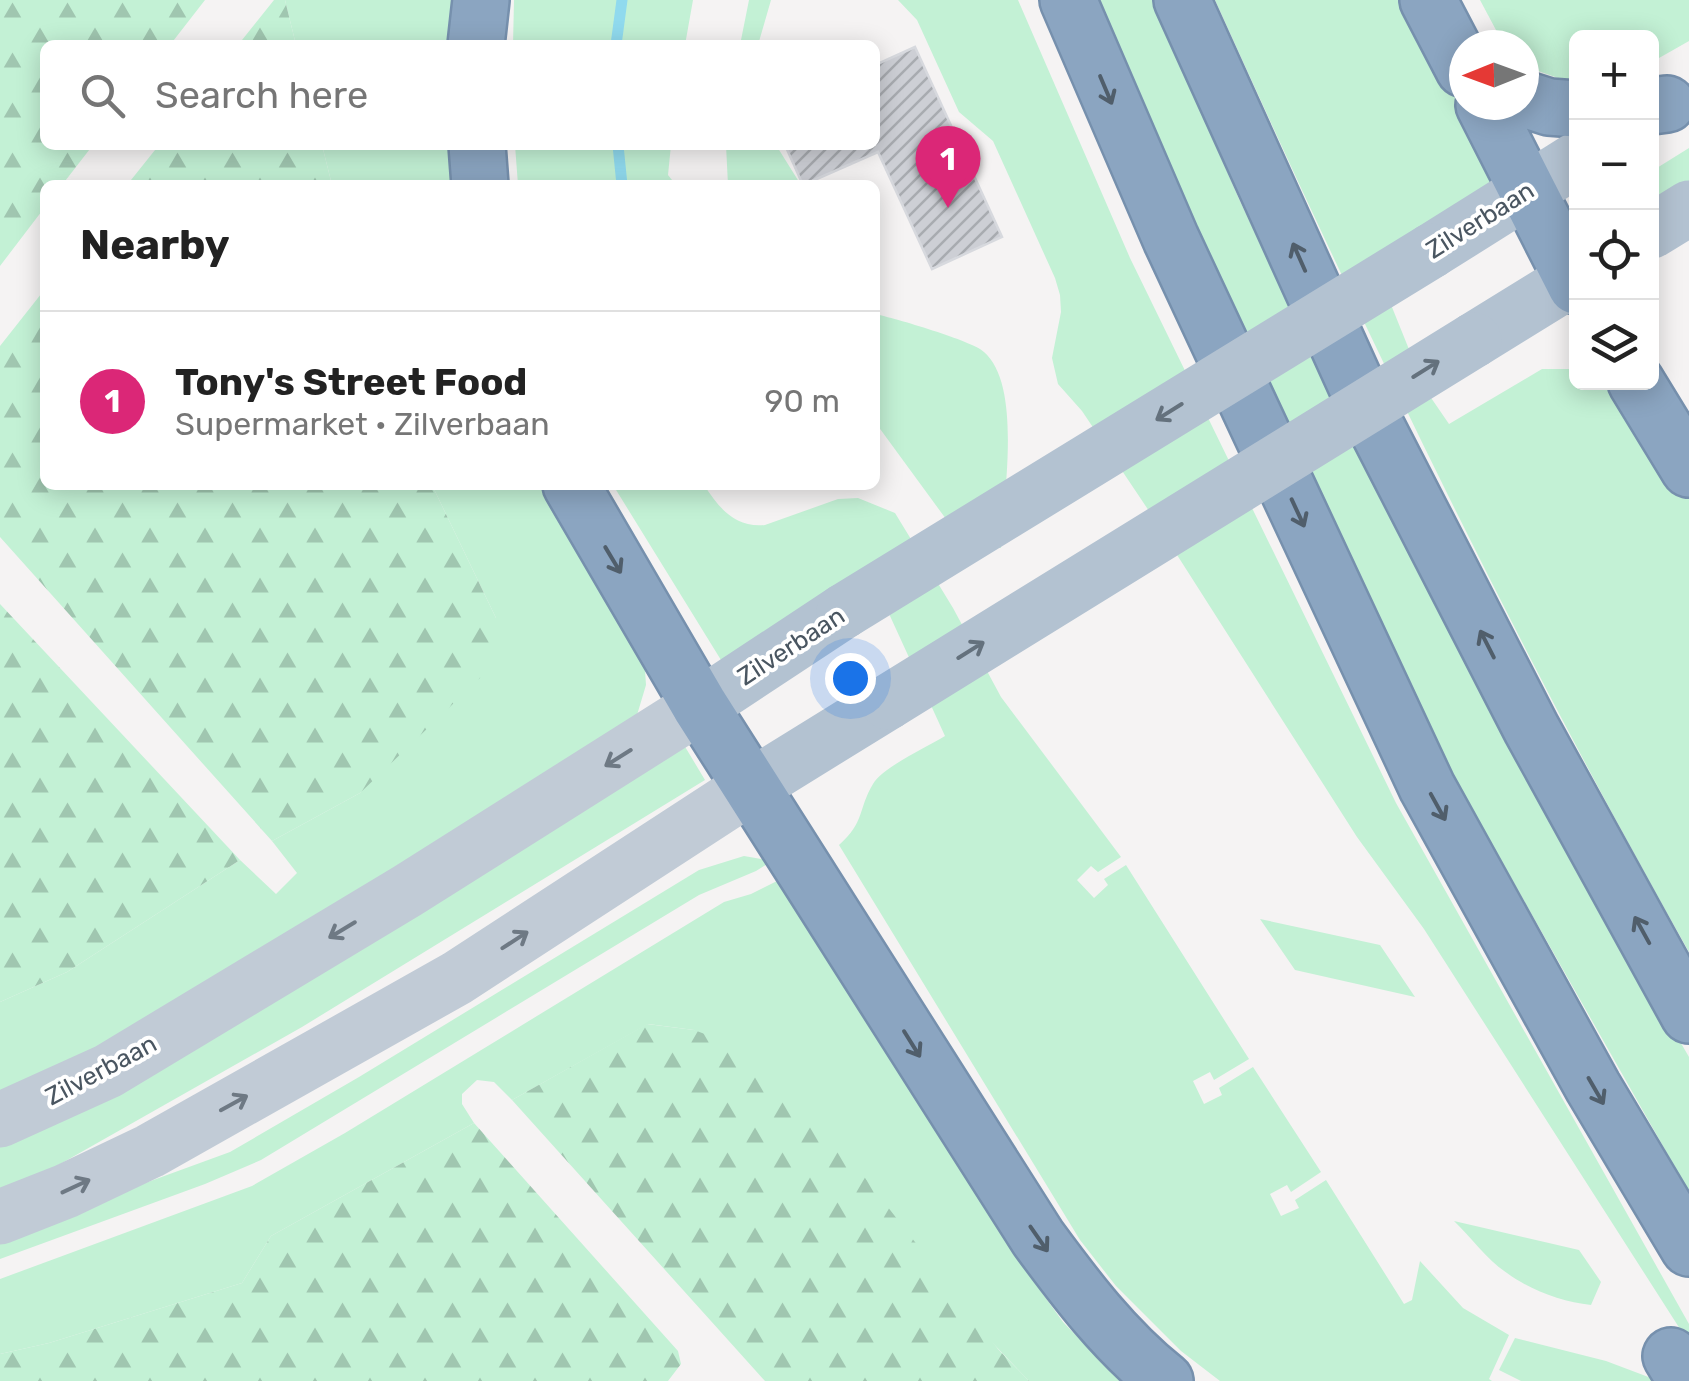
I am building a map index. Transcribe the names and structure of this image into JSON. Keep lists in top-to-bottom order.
{
  "streets": {
    "main road": ["Zilverbaan"]
  },
  "north": "left",
  "page": {
    "map_buttons": ["+", "−"],
    "search": "Search here",
    "pins": "1",
    "heading": "Nearby",
    "list": [
      {
        "mark": "1",
        "name": "Tony's Street Food",
        "note": "Supermarket · Zilverbaan",
        "value": "90 m"
      }
    ]
  }
}
